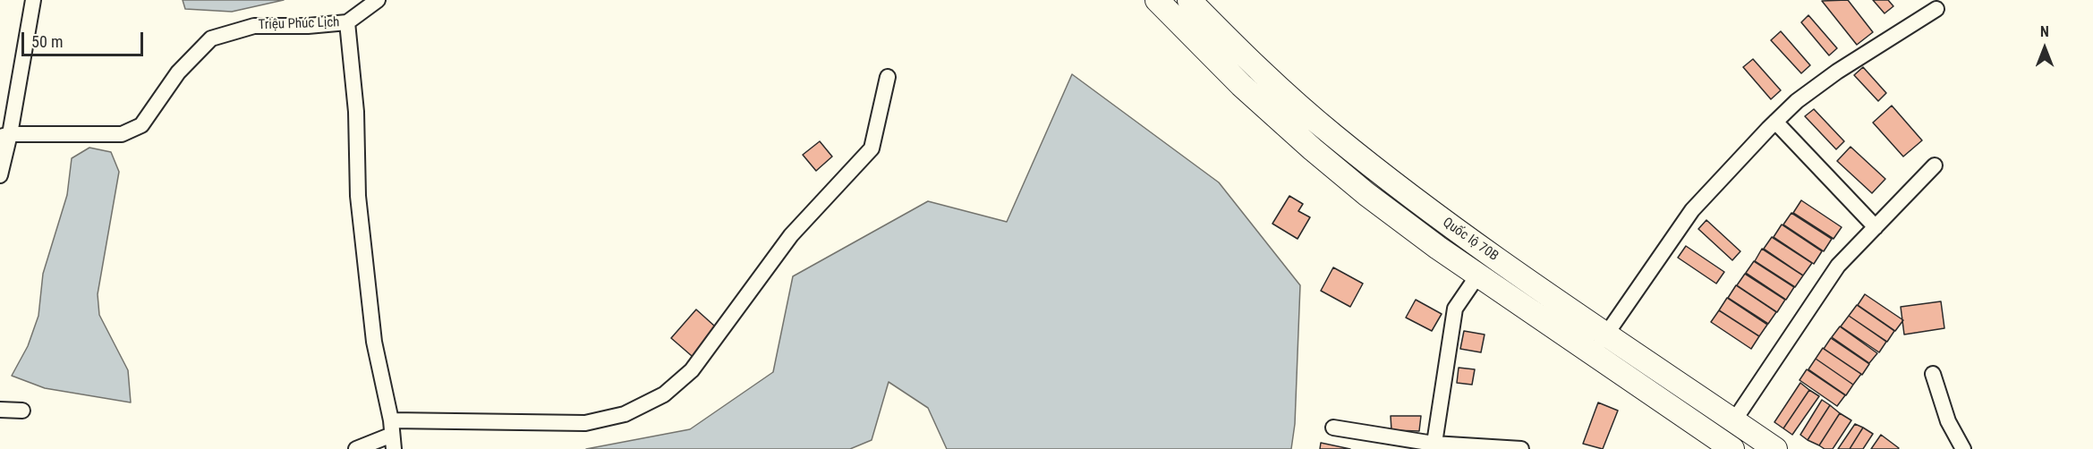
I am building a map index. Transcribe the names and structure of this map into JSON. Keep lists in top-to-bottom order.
{
  "streets": {
    "main road": ["Quốc lộ 70B"],
    "street": ["Triệu Phúc Lịch"]
  },
  "scale_bar": "50 m",
  "north": "top"
}
